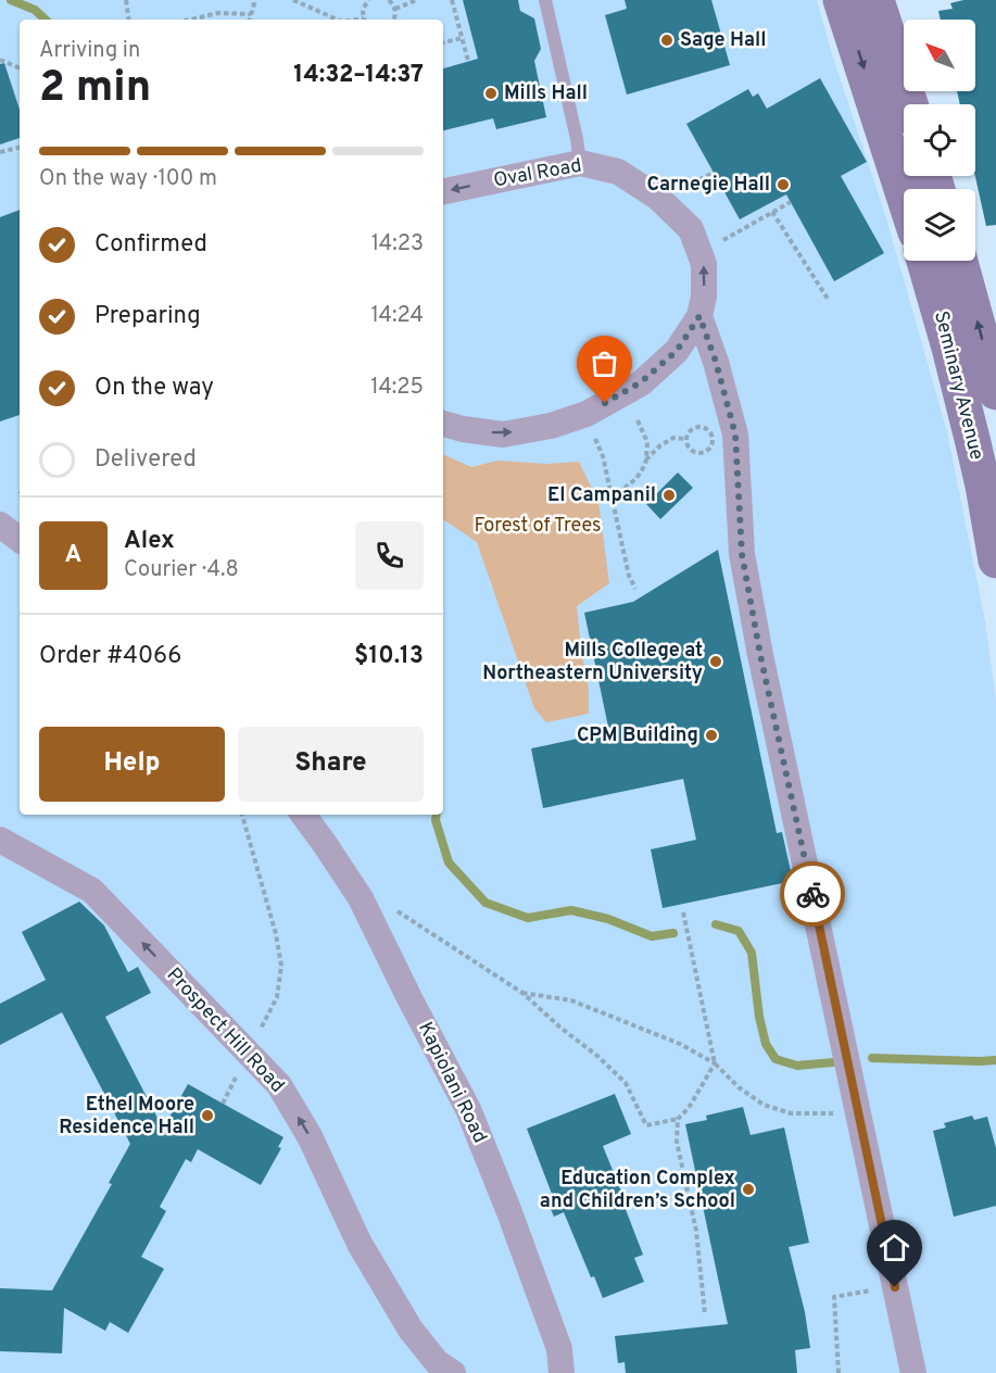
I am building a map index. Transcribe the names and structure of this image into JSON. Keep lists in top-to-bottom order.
{
  "streets": {
    "street": [
      "Oval Road",
      "Seminary Avenue",
      "Prospect Hill Road",
      "Kapiolani Road"
    ]
  },
  "one_way": ["Prospect Hill Road"],
  "parks": ["Forest of Trees"],
  "places": [
    "Sage Hall",
    "Mills Hall",
    "Carnegie Hall",
    "El Campanil",
    "Mills College at Northeastern University",
    "CPM Building",
    "Ethel Moore Residence Hall",
    "Education Complex and Children’s School"
  ],
  "north": "top left",
  "page": {
    "heading": ["2 min", "Arriving in", "14:32–14:37"],
    "panel": [
      "Alex",
      "Courier · 4.8",
      "Order #4066",
      "$10.13"
    ],
    "bar": "On the way · 100 m",
    "list": [
      ["Confirmed", "14:23"],
      ["Preparing", "14:24"],
      ["On the way", "14:25"],
      "Delivered"
    ],
    "round": "A",
    "buttons": ["Help", "Share"]
  }
}
